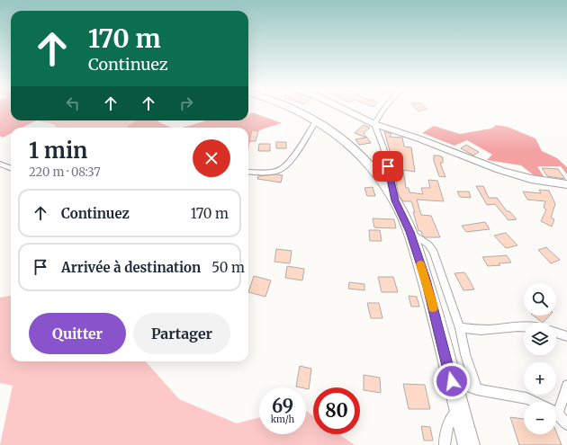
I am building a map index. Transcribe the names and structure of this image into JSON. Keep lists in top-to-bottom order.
{
  "page": {
    "turn": ["170 m", "Continuez"],
    "heading": ["1 min", "220 m · 08:37"],
    "list": [
      {
        "name": "Continuez",
        "value": "170 m"
      },
      {
        "name": "Arrivée à destination",
        "value": "50 m"
      }
    ],
    "map_buttons": ["+", "−"],
    "buttons": ["Quitter", "Partager"],
    "speed": "69 km/h",
    "limit": "80"
  }
}
